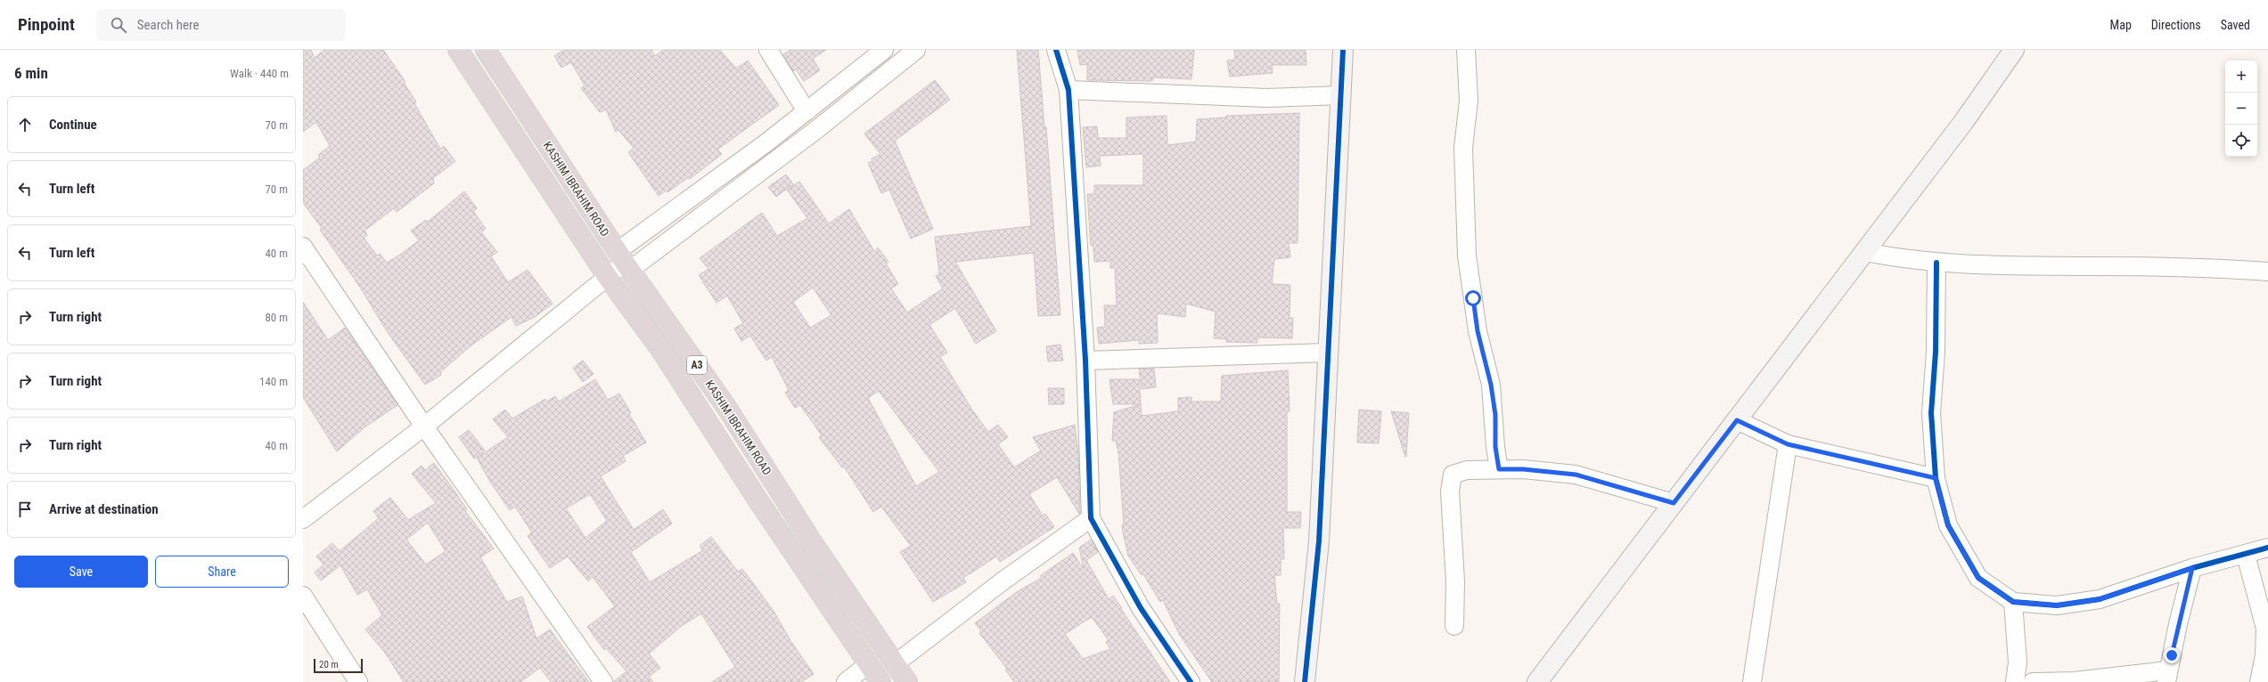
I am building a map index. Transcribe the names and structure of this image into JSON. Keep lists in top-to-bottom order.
{
  "streets": {
    "highway": ["KASHIM IBRAHIM ROAD", "A3"]
  },
  "scale_bar": "20 m",
  "page": {
    "header": "Pinpoint",
    "search": "Search here",
    "nav": ["Map", "Directions", "Saved"],
    "heading": ["6 min", "Walk · 440 m"],
    "map_buttons": ["+", "−"],
    "list": [
      ["Continue", "70 m"],
      ["Turn left", "70 m"],
      ["Turn left", "40 m"],
      ["Turn right", "80 m"],
      ["Turn right", "140 m"],
      ["Turn right", "40 m"],
      "Arrive at destination"
    ],
    "buttons": ["Save", "Share"],
    "scale": "20 m"
  }
}
